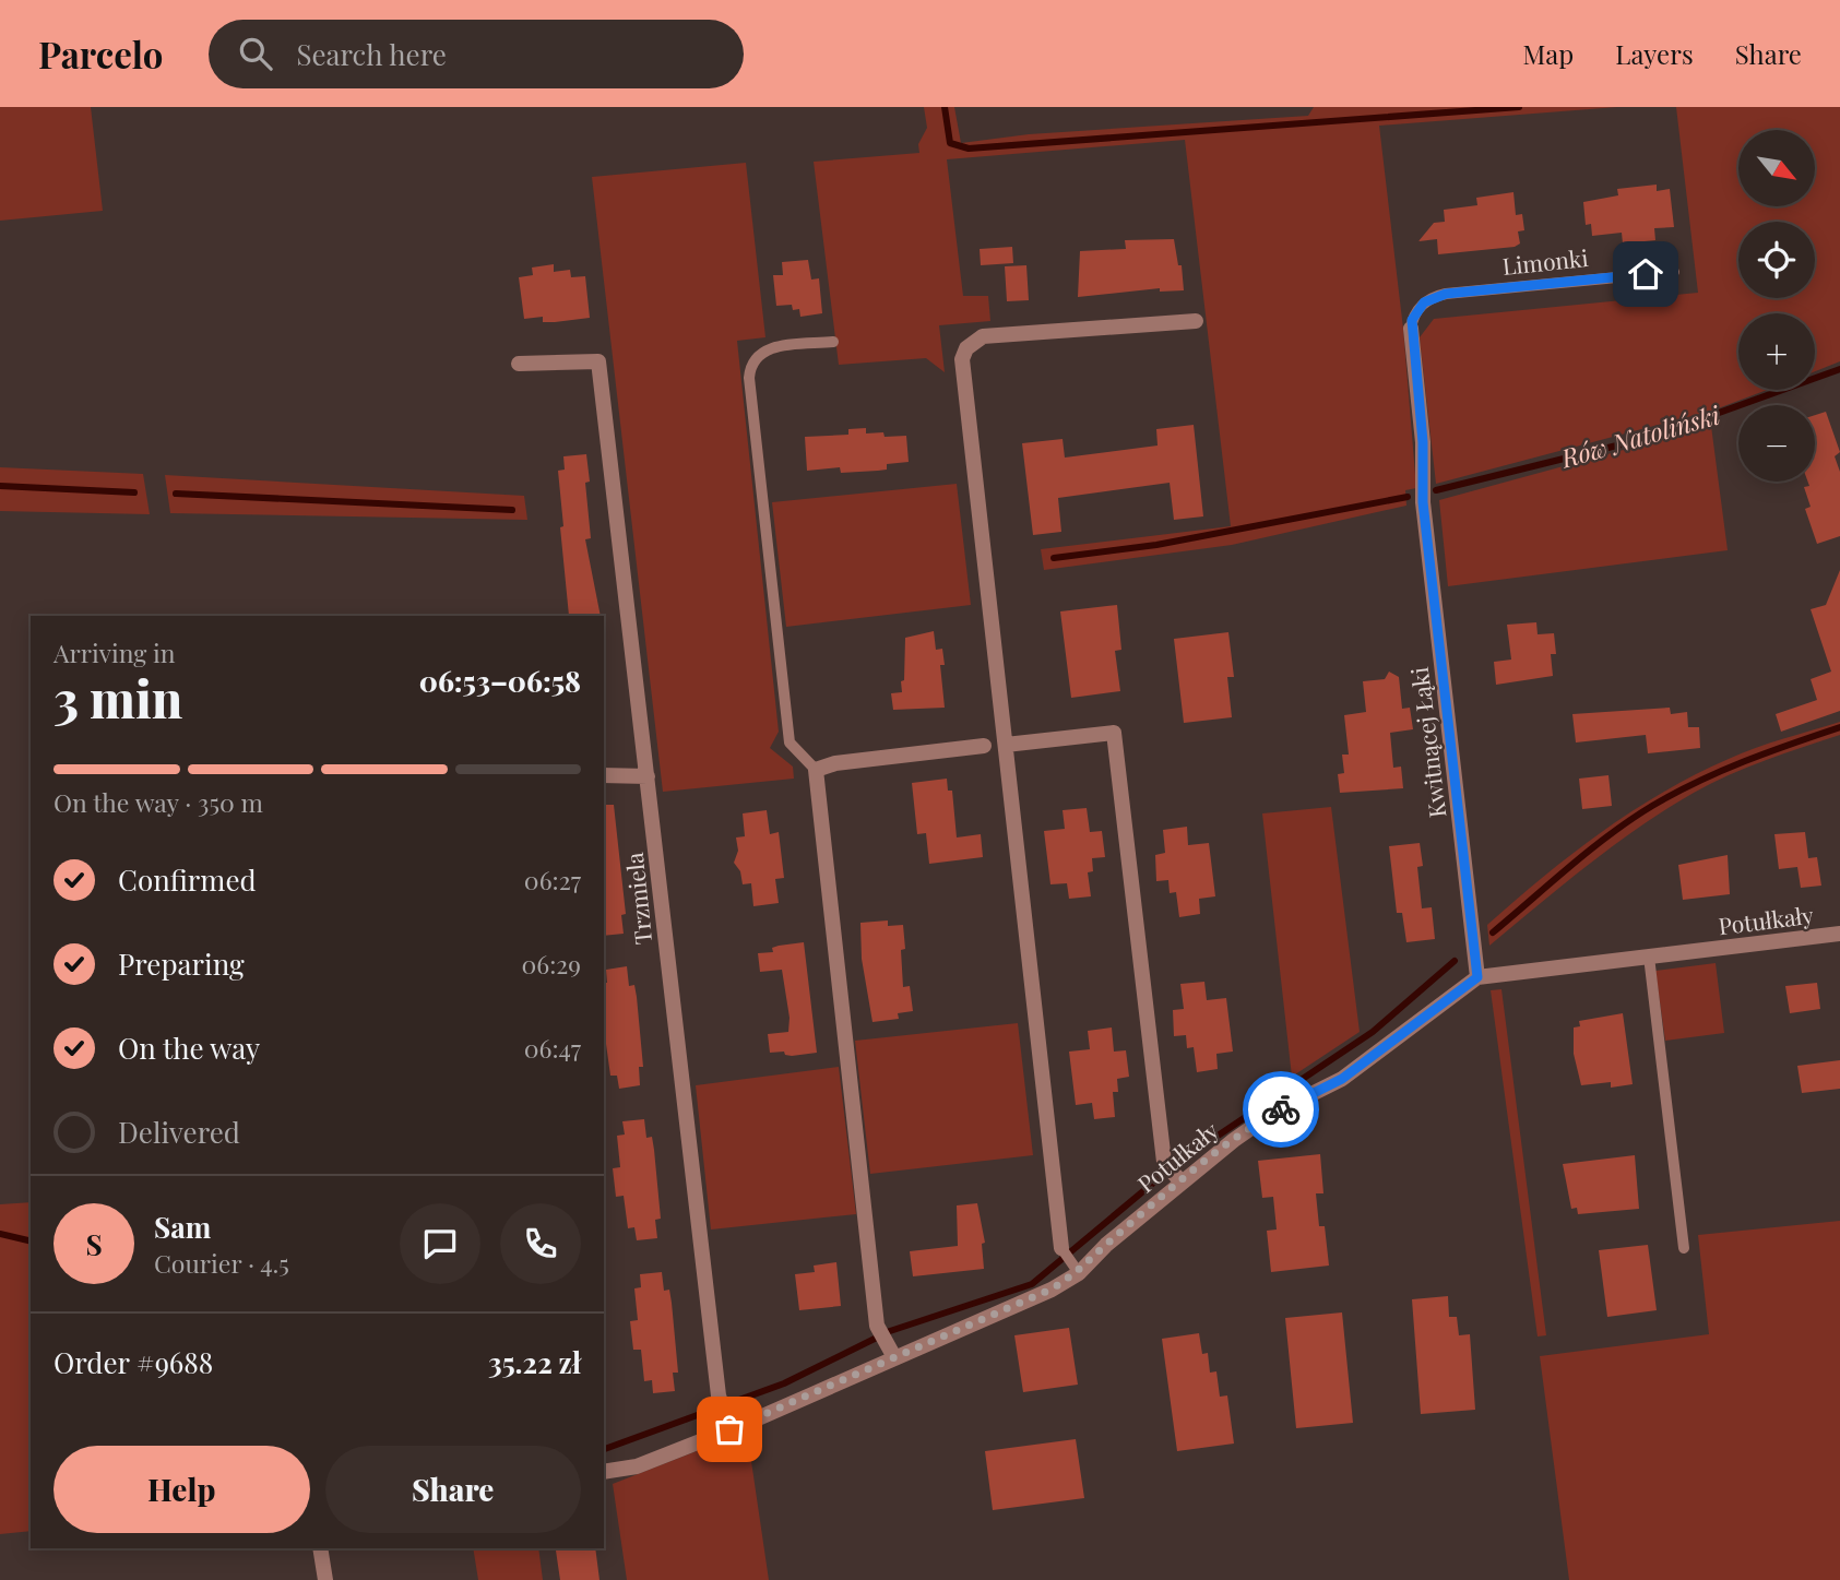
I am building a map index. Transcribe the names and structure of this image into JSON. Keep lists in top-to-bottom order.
{
  "streets": {
    "street": ["Kwitnącej Łąki", "Trzmiela", "Potułkały"],
    "lane": ["Limonki"]
  },
  "crossings": [
    ["Limonki", "Kwitnącej Łąki"],
    ["Kwitnącej Łąki", "Potułkały"],
    ["Trzmiela", "Potułkały"]
  ],
  "water": ["Rów Natoliński"],
  "north": "bottom right",
  "page": {
    "header": "Parcelo",
    "search": "Search here",
    "nav": ["Map", "Layers", "Share"],
    "map_buttons": ["+", "−"],
    "heading": ["3 min", "Arriving in", "06:53–06:58"],
    "panel": [
      "Sam",
      "Courier · 4.5",
      "Order #9688",
      "35.22 zł"
    ],
    "bar": "On the way · 350 m",
    "list": [
      ["Confirmed", "06:27"],
      ["Preparing", "06:29"],
      ["On the way", "06:47"],
      "Delivered"
    ],
    "round": "S",
    "buttons": ["Help", "Share"]
  }
}
